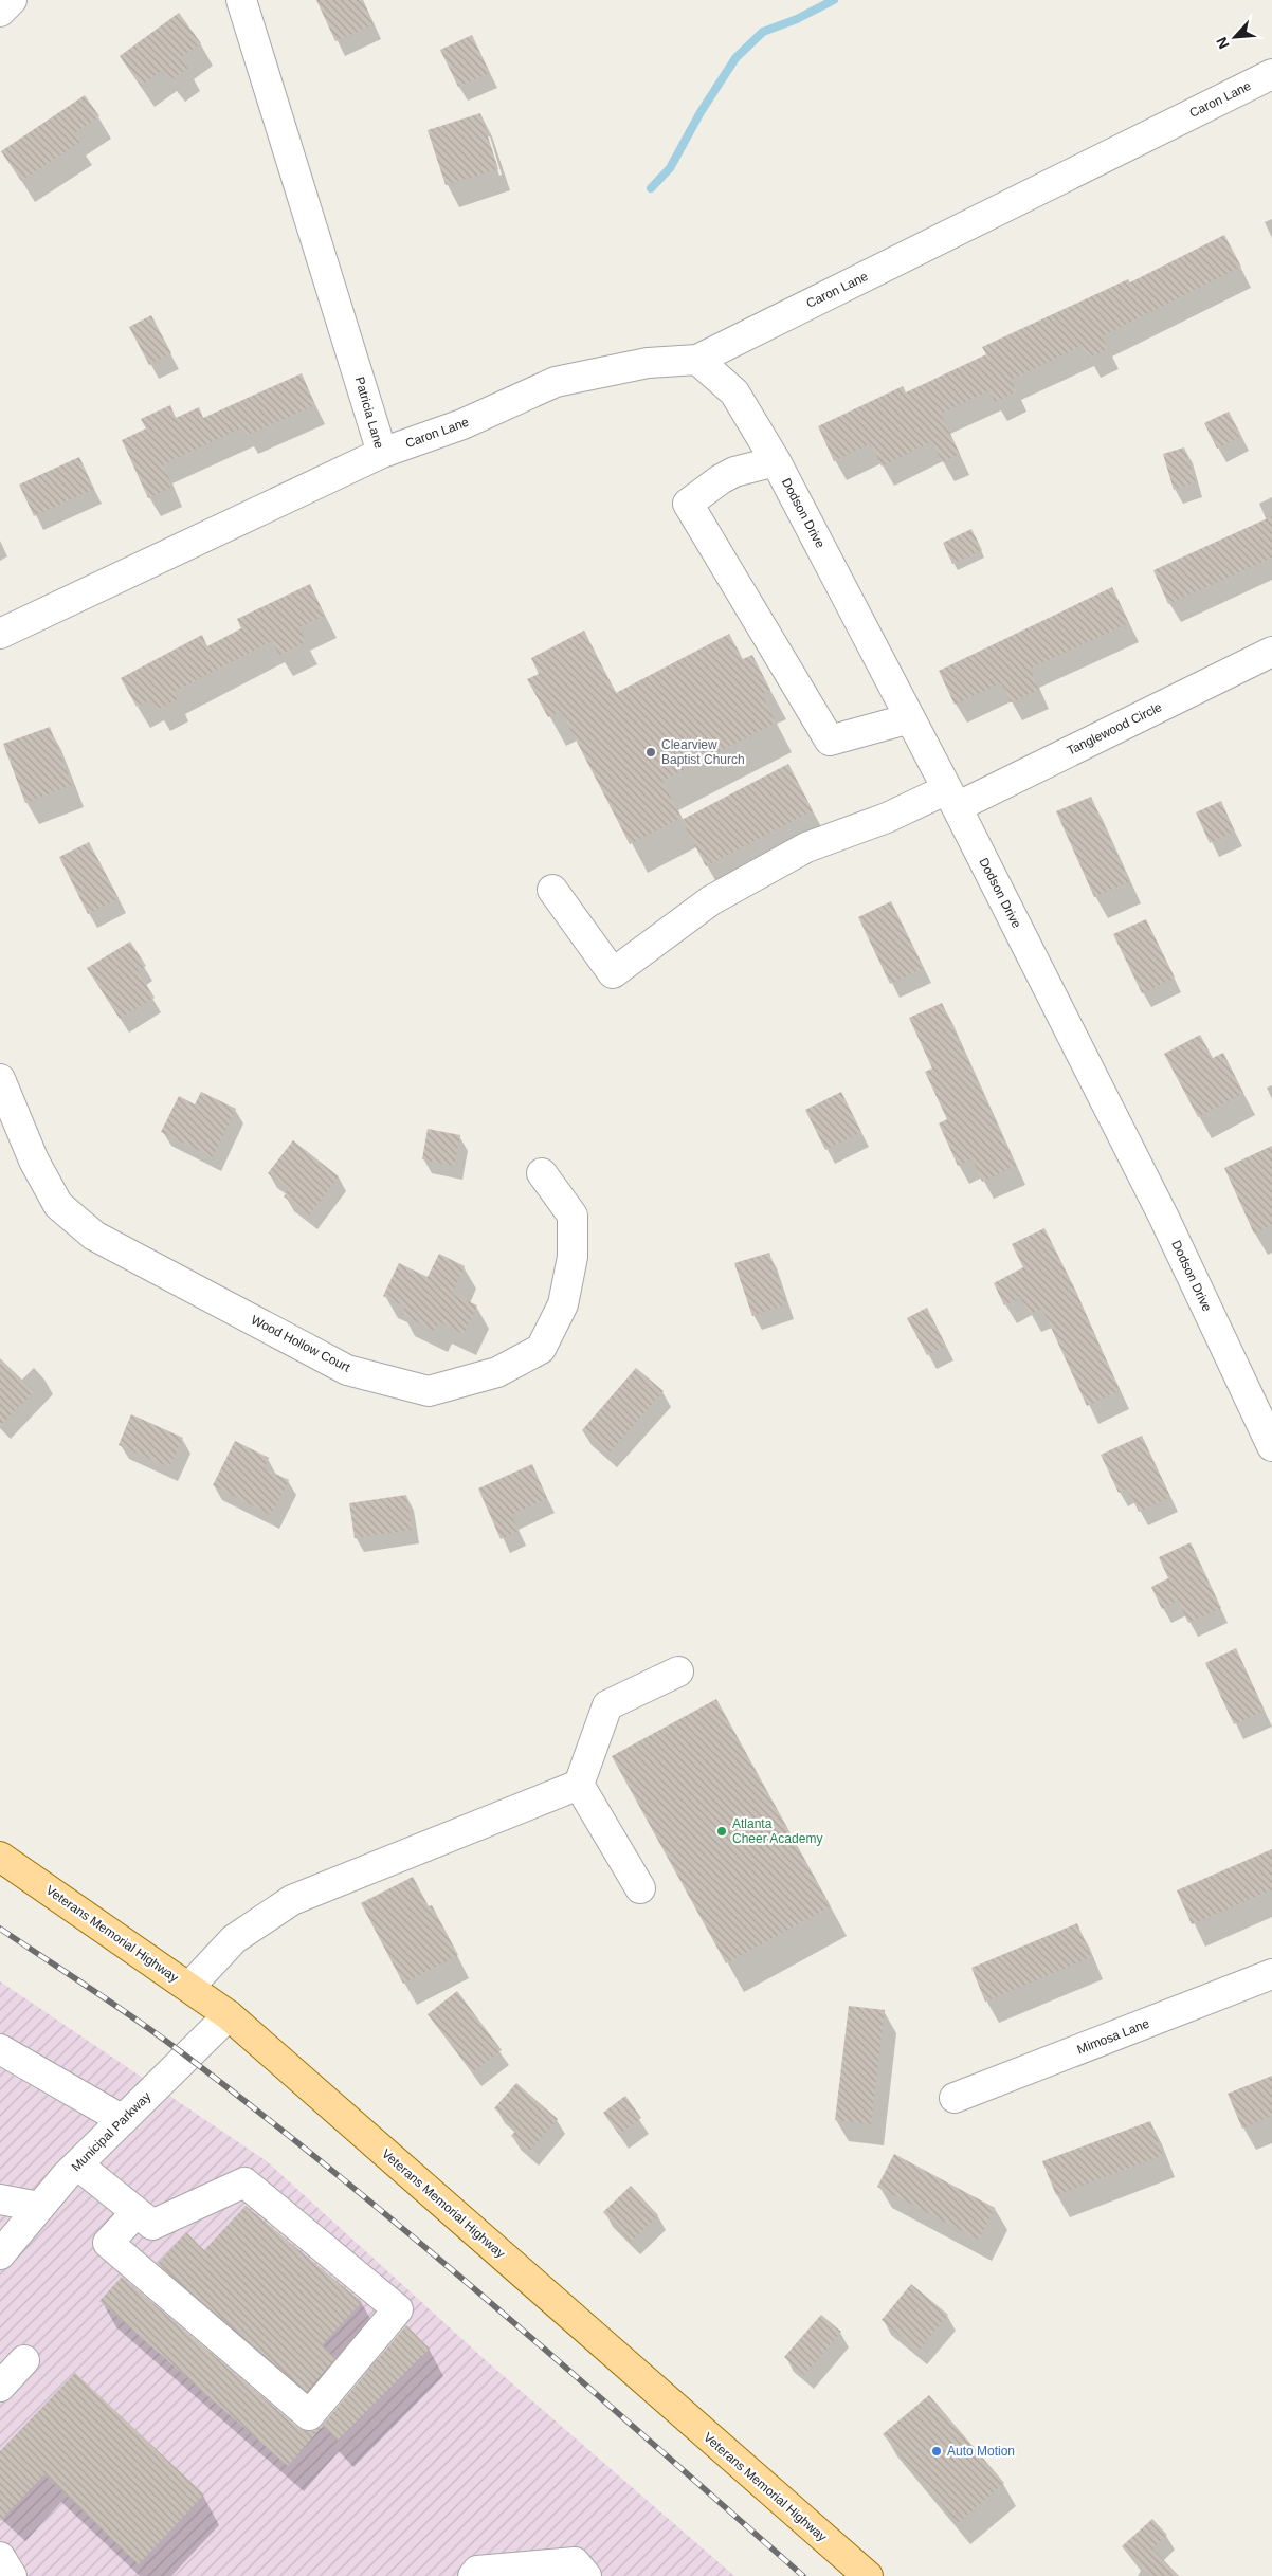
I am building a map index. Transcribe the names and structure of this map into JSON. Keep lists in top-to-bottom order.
{
  "streets": {
    "main road": ["Veterans Memorial Highway"],
    "street": [
      "Caron Lane",
      "Patricia Lane",
      "Dodson Drive",
      "Tanglewood Circle",
      "Wood Hollow Court",
      "Mimosa Lane",
      "Municipal Parkway"
    ]
  },
  "crossings": [
    ["Caron Lane", "Patricia Lane"],
    ["Caron Lane", "Dodson Drive"],
    ["Dodson Drive", "Tanglewood Circle"],
    ["Veterans Memorial Highway", "Municipal Parkway"]
  ],
  "places": ["Clearview Baptist Church", "Atlanta Cheer Academy", "Auto Motion"],
  "north": "bottom left"
}
